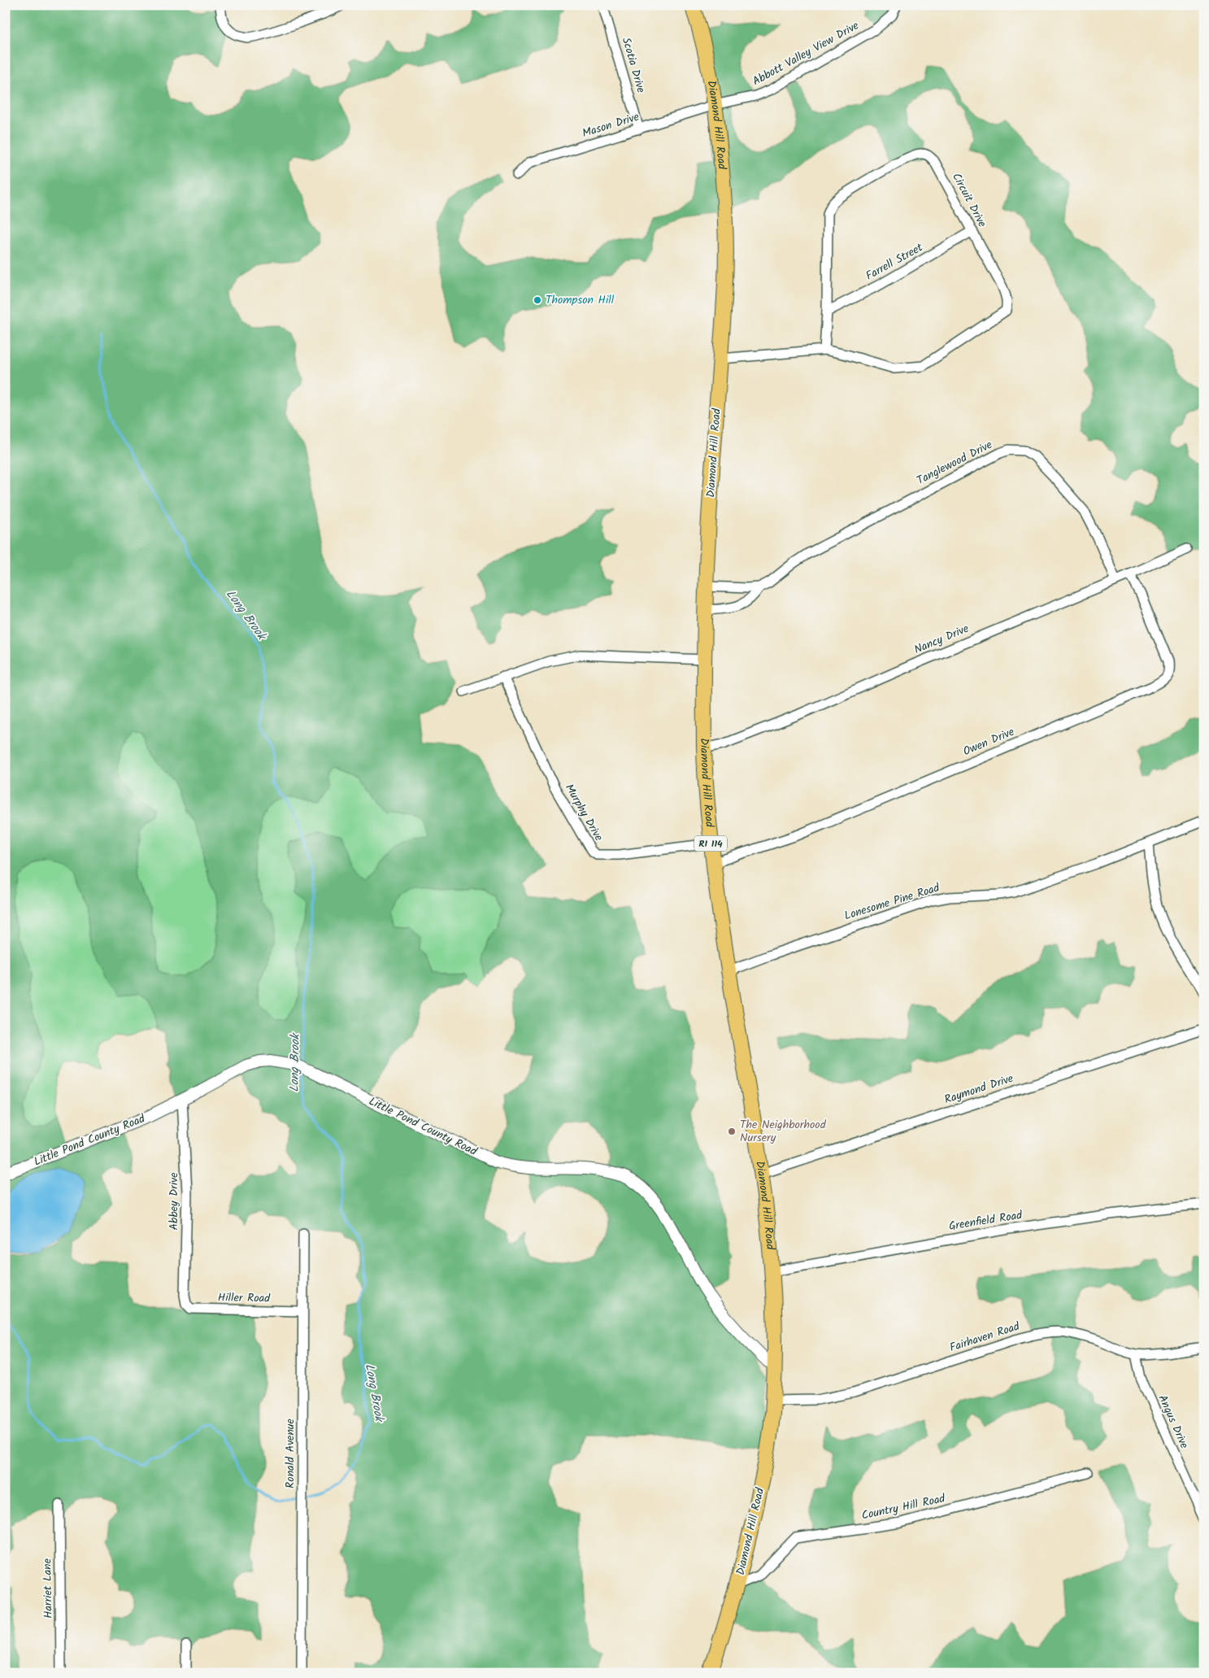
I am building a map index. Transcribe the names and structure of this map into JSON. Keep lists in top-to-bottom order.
{
  "streets": {
    "main road": ["Diamond Hill Road", "RI 114"],
    "street": [
      "Abbott Valley View Drive",
      "Scotia Drive",
      "Mason Drive",
      "Circuit Drive",
      "Farrell Street",
      "Tanglewood Drive",
      "Nancy Drive",
      "Owen Drive",
      "Murphy Drive",
      "Lonesome Pine Road",
      "Raymond Drive",
      "Little Pond County Road",
      "Abbey Drive",
      "Greenfield Road",
      "Hiller Road",
      "Fairhaven Road",
      "Angus Drive",
      "Ronald Avenue",
      "Country Hill Road",
      "Harriet Lane"
    ]
  },
  "crossings": [
    ["Abbott Valley View Drive", "Mason Drive"],
    ["Abbott Valley View Drive", "Diamond Hill Road"],
    ["Scotia Drive", "Mason Drive"],
    ["Mason Drive", "Diamond Hill Road"],
    ["Diamond Hill Road", "Circuit Drive"],
    ["Diamond Hill Road", "Tanglewood Drive"],
    ["Diamond Hill Road", "Nancy Drive"],
    ["Diamond Hill Road", "Owen Drive"],
    ["Diamond Hill Road", "Murphy Drive"],
    ["Diamond Hill Road", "Lonesome Pine Road"],
    ["Diamond Hill Road", "Raymond Drive"],
    ["Diamond Hill Road", "Little Pond County Road"],
    ["Diamond Hill Road", "Greenfield Road"],
    ["Diamond Hill Road", "Fairhaven Road"],
    ["Diamond Hill Road", "Country Hill Road"],
    ["Circuit Drive", "Farrell Street"],
    ["Tanglewood Drive", "Nancy Drive"],
    ["Nancy Drive", "Owen Drive"],
    ["Little Pond County Road", "Abbey Drive"],
    ["Abbey Drive", "Hiller Road"],
    ["Hiller Road", "Ronald Avenue"],
    ["Fairhaven Road", "Angus Drive"]
  ],
  "water": ["Long Brook"],
  "places": ["Thompson Hill", "The Neighborhood Nursery"]
}
